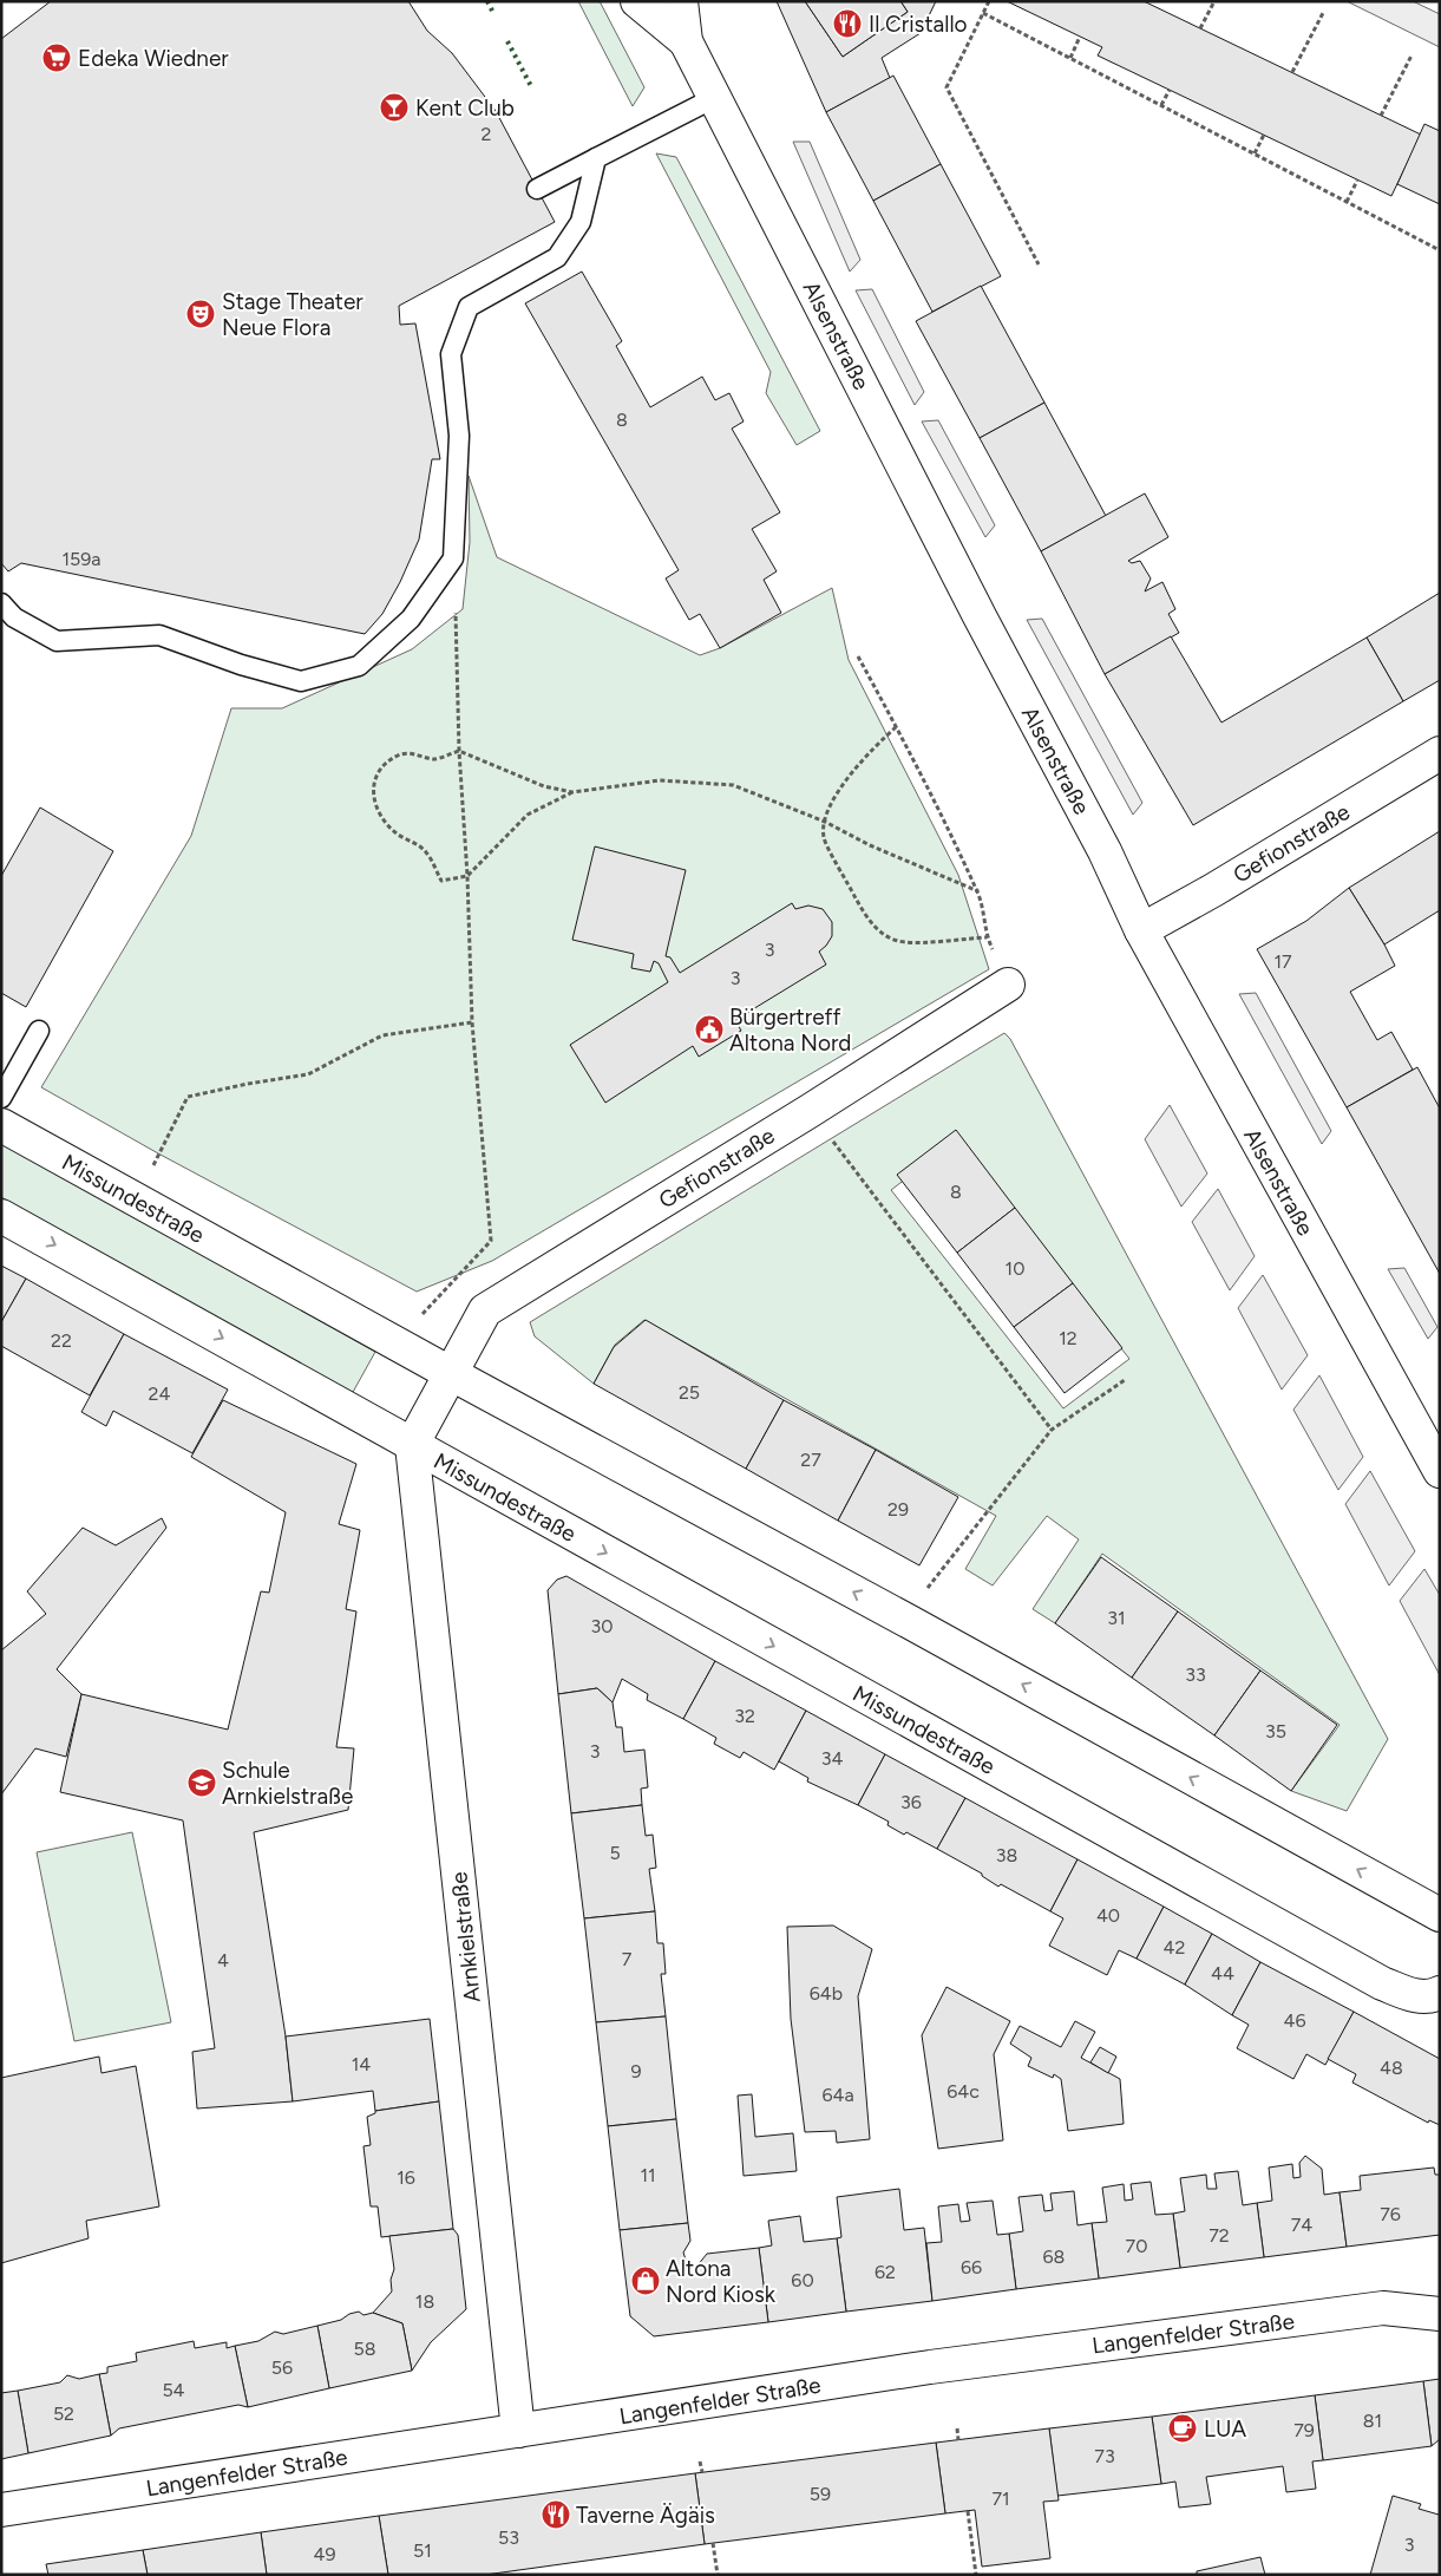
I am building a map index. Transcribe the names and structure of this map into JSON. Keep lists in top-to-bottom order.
{
  "streets": {
    "street": [
      "Alsenstraße",
      "Gefionstraße",
      "Missundestraße",
      "Arnkielstraße",
      "Langenfelder Straße"
    ]
  },
  "crossings": [
    ["Alsenstraße", "Gefionstraße"],
    ["Gefionstraße", "Missundestraße"],
    ["Missundestraße", "Arnkielstraße"],
    ["Arnkielstraße", "Langenfelder Straße"]
  ],
  "places": {
    "restaurant": ["Il Cristallo", "Taverne Ägäis"],
    "supermarket": ["Edeka Wiedner"],
    "bar": ["Kent Club"],
    "theatre": ["Stage Theater Neue Flora"],
    "public building": ["Bürgertreff Altona Nord"],
    "school or university": ["Schule Arnkielstraße"],
    "shop": ["Altona Nord Kiosk"],
    "cafe": ["LUA"]
  },
  "house_numbers": [
    "2",
    "8",
    "159a",
    "3",
    "17",
    "3",
    "8",
    "10",
    "12",
    "22",
    "25",
    "24",
    "27",
    "29",
    "31",
    "30",
    "33",
    "32",
    "35",
    "3",
    "34",
    "36",
    "5",
    "38",
    "40",
    "42",
    "7",
    "4",
    "44",
    "64b",
    "46",
    "14",
    "48",
    "9",
    "64c",
    "64a",
    "11",
    "16",
    "76",
    "74",
    "72",
    "70",
    "68",
    "66",
    "62",
    "60",
    "18",
    "58",
    "56",
    "54",
    "52",
    "81",
    "79",
    "73",
    "59",
    "71",
    "53",
    "3",
    "51",
    "49"
  ]
}
